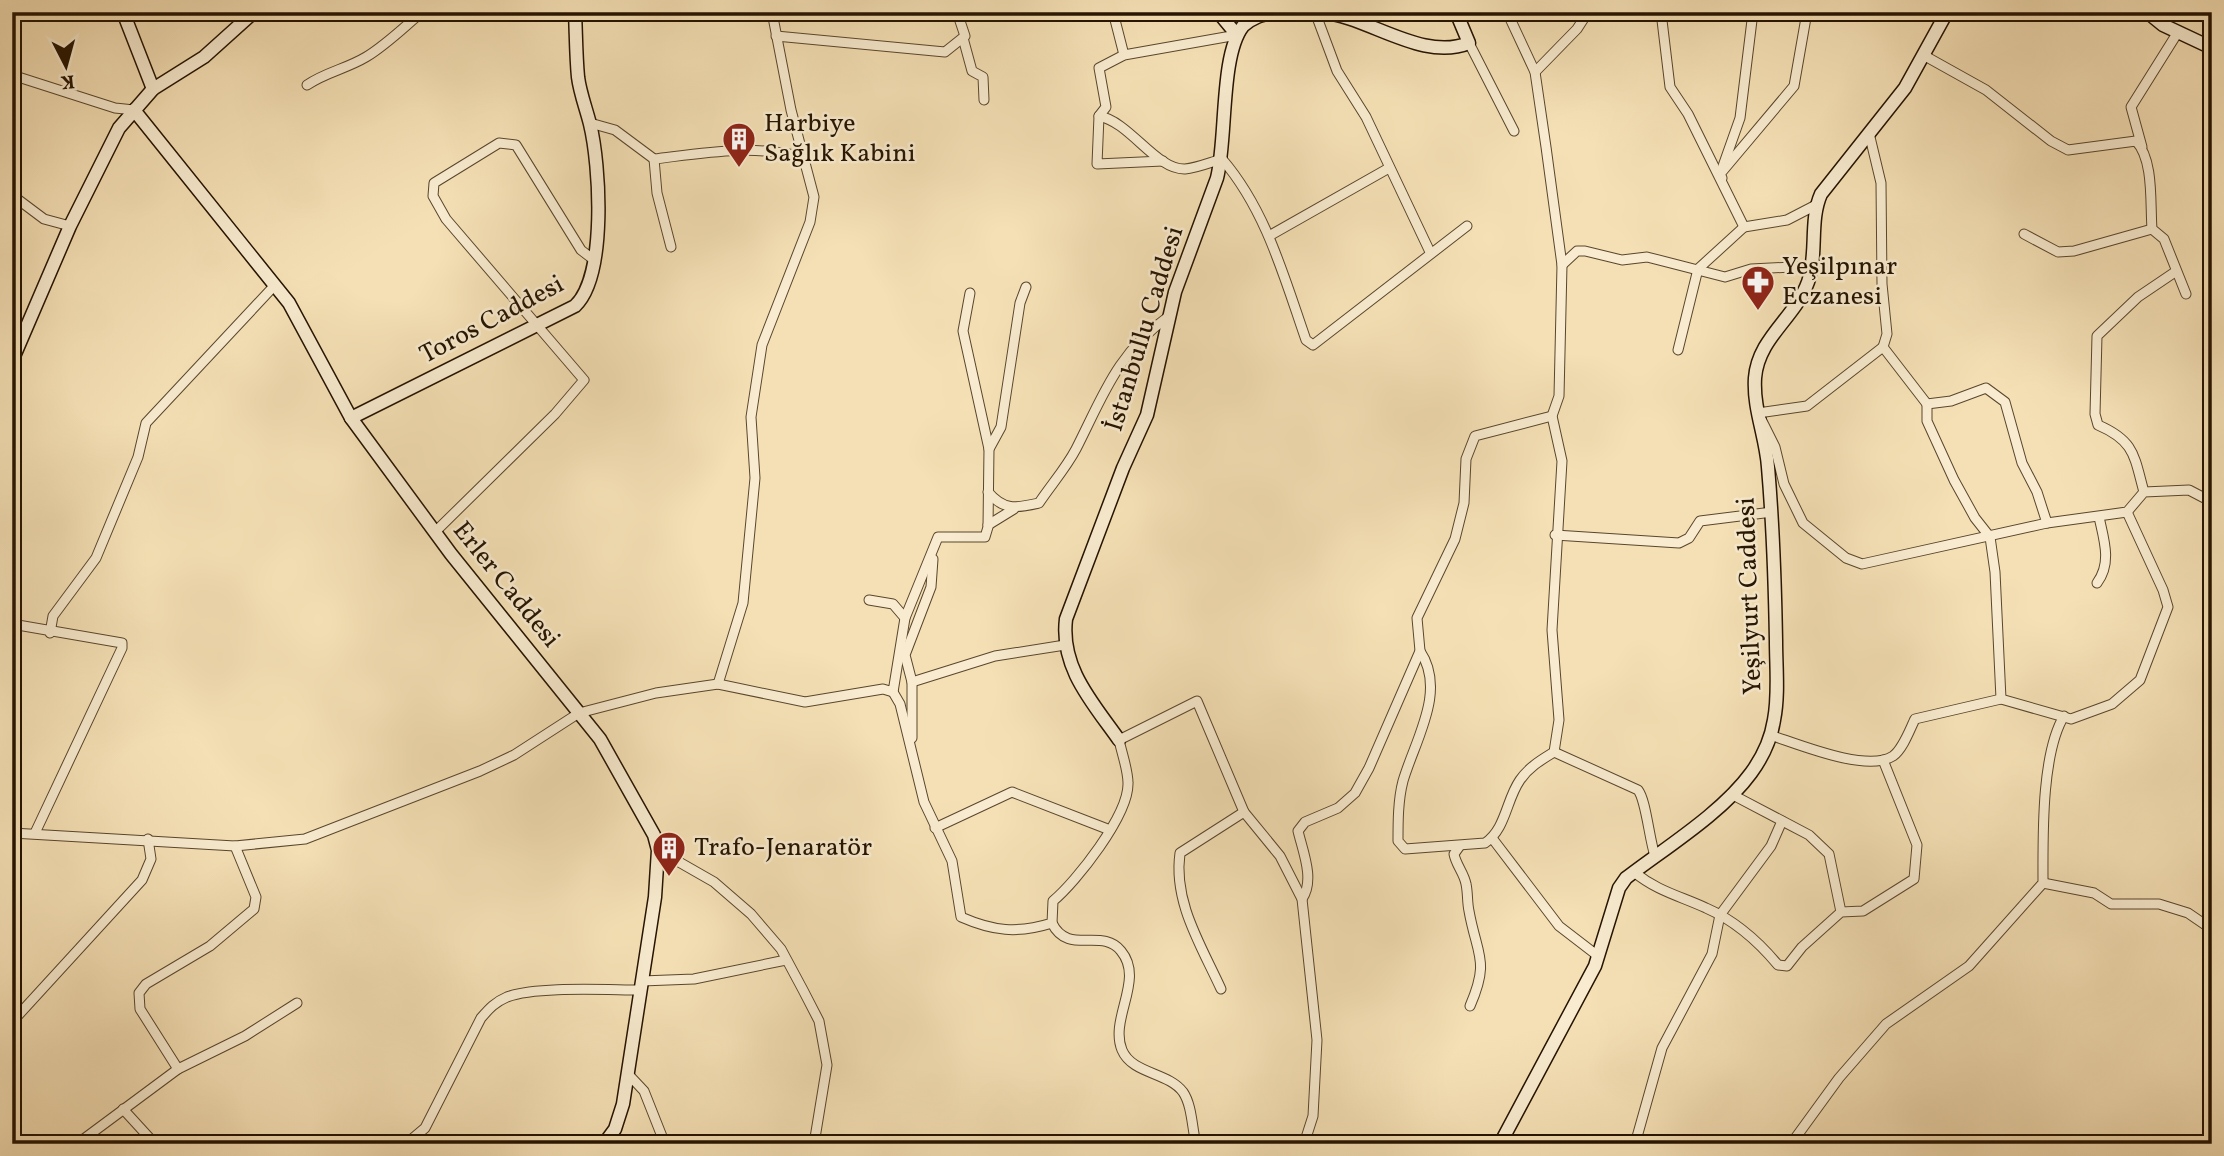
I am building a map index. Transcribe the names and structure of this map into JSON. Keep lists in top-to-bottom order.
{
  "streets": {
    "street": [
      "Toros Caddesi",
      "İstanbullu Caddesi",
      "Erler Caddesi",
      "Yeşilyurt Caddesi"
    ]
  },
  "crossings": [
    ["Toros Caddesi", "Erler Caddesi"]
  ],
  "places": {
    "building": ["Harbiye Sağlık Kabini", "Trafo-Jenaratör"],
    "pharmacy": ["Yeşilpınar Eczanesi"]
  },
  "north": "bottom"
}
